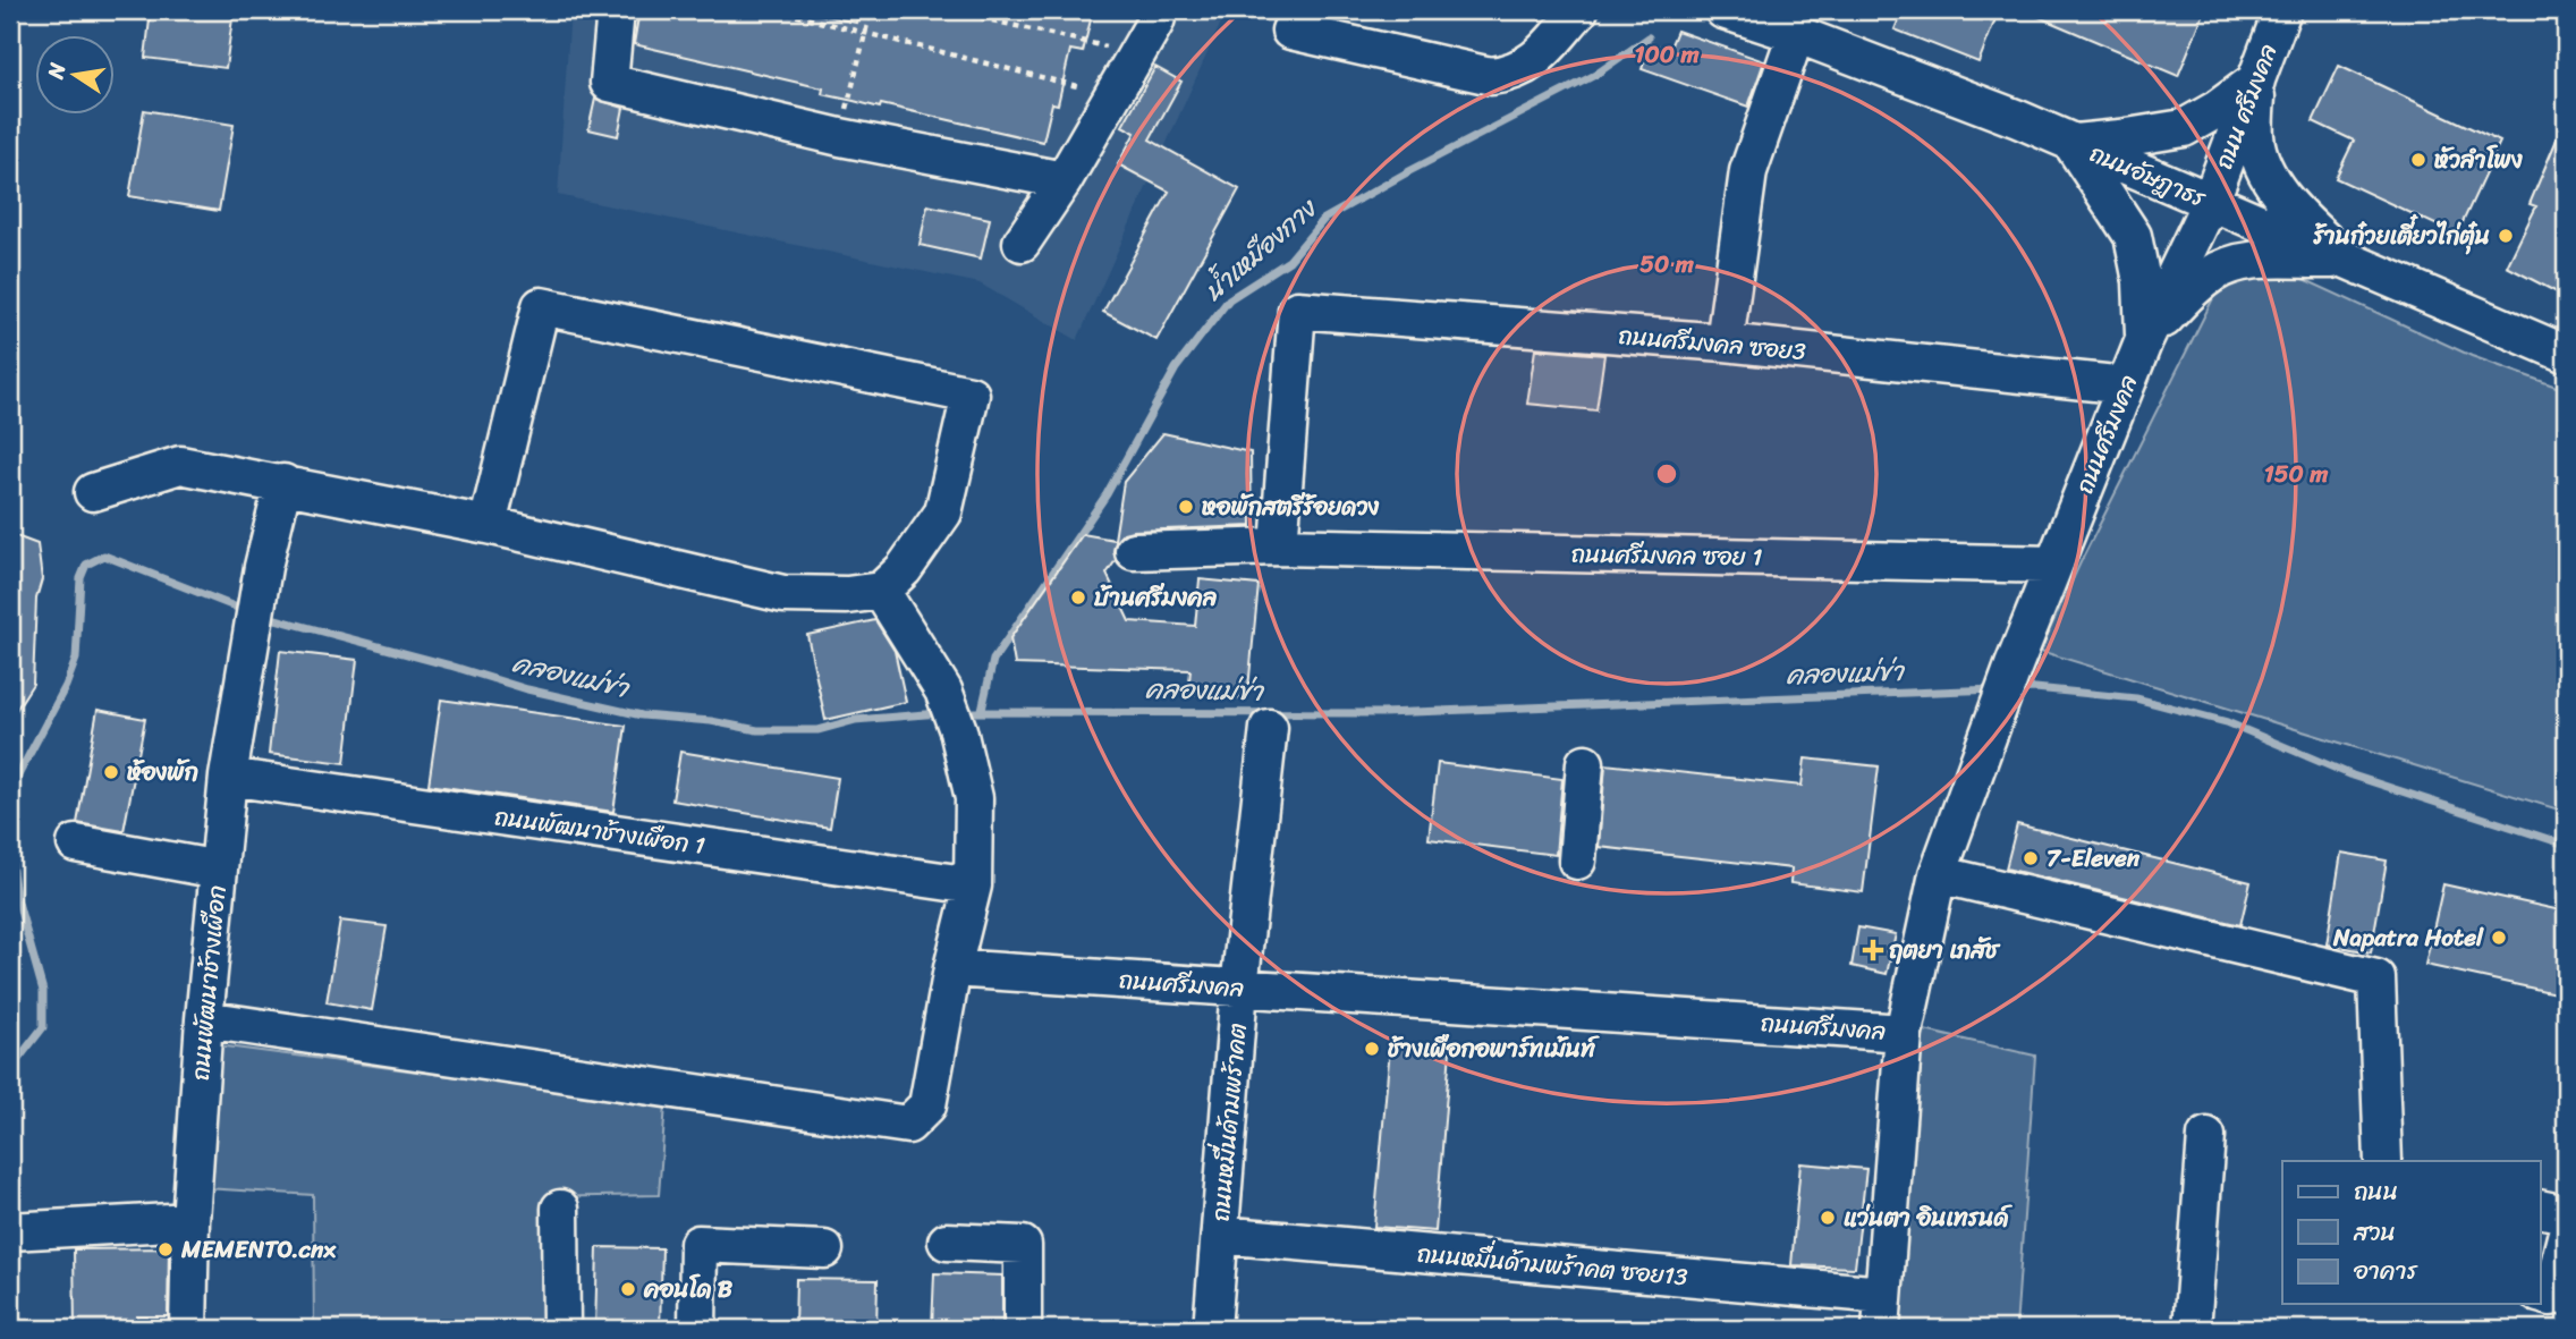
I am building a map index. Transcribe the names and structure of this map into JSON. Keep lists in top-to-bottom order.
{
  "streets": {
    "street": [
      "ถนน ศรีมงคล",
      "ถนนอัษฎาธร",
      "ถนนศรีมงคล ซอย3",
      "ถนนศรีมงคล",
      "ถนนศรีมงคล ซอย 1",
      "ถนนพัฒนาช้างเผือก 1",
      "ถนนพัฒนาช้างเผือก",
      "ถนนหมื่่นด้ามพร้าคต",
      "ถนนหมื่่นด้ามพร้าคต ซอย13"
    ]
  },
  "crossings": [
    ["ถนน ศรีมงคล", "ถนนอัษฎาธร"],
    ["ถนน ศรีมงคล", "ถนนศรีมงคล"],
    ["ถนนอัษฎาธร", "ถนนศรีมงคล"],
    ["ถนนศรีมงคล ซอย3", "ถนนศรีมงคล"],
    ["ถนนศรีมงคล ซอย3", "ถนนศรีมงคล ซอย 1"],
    ["ถนนศรีมงคล", "ถนนศรีมงคล ซอย 1"],
    ["ถนนศรีมงคล", "ถนนหมื่่นด้ามพร้าคต"],
    ["ถนนพัฒนาช้างเผือก 1", "ถนนพัฒนาช้างเผือก"],
    ["ถนนหมื่่นด้ามพร้าคต", "ถนนหมื่่นด้ามพร้าคต ซอย13"]
  ],
  "water": ["น้ำเหมืองกาง", "คลองแม่ข่า"],
  "places": {
    "other": [
      "หัวลำโพง",
      "ร้านก๋วยเตี๋ยวไก่ตุ๋น",
      "หอพักสตรีร้อยดวง",
      "บ้านศรีมงคล",
      "ห้องพัก",
      "7-Eleven",
      "Napatra Hotel",
      "ช้างเผือกอพาร์ทเม้นท์",
      "แว่นตา อินเทรนด์",
      "MEMENTO.cnx",
      "คอนโด B"
    ],
    "health": ["ฤตยา เภสัช"]
  },
  "legend": ["ถนน", "สวน", "อาคาร"],
  "north": "left",
  "rings": ["100 m", "50 m", "150 m"]
}
